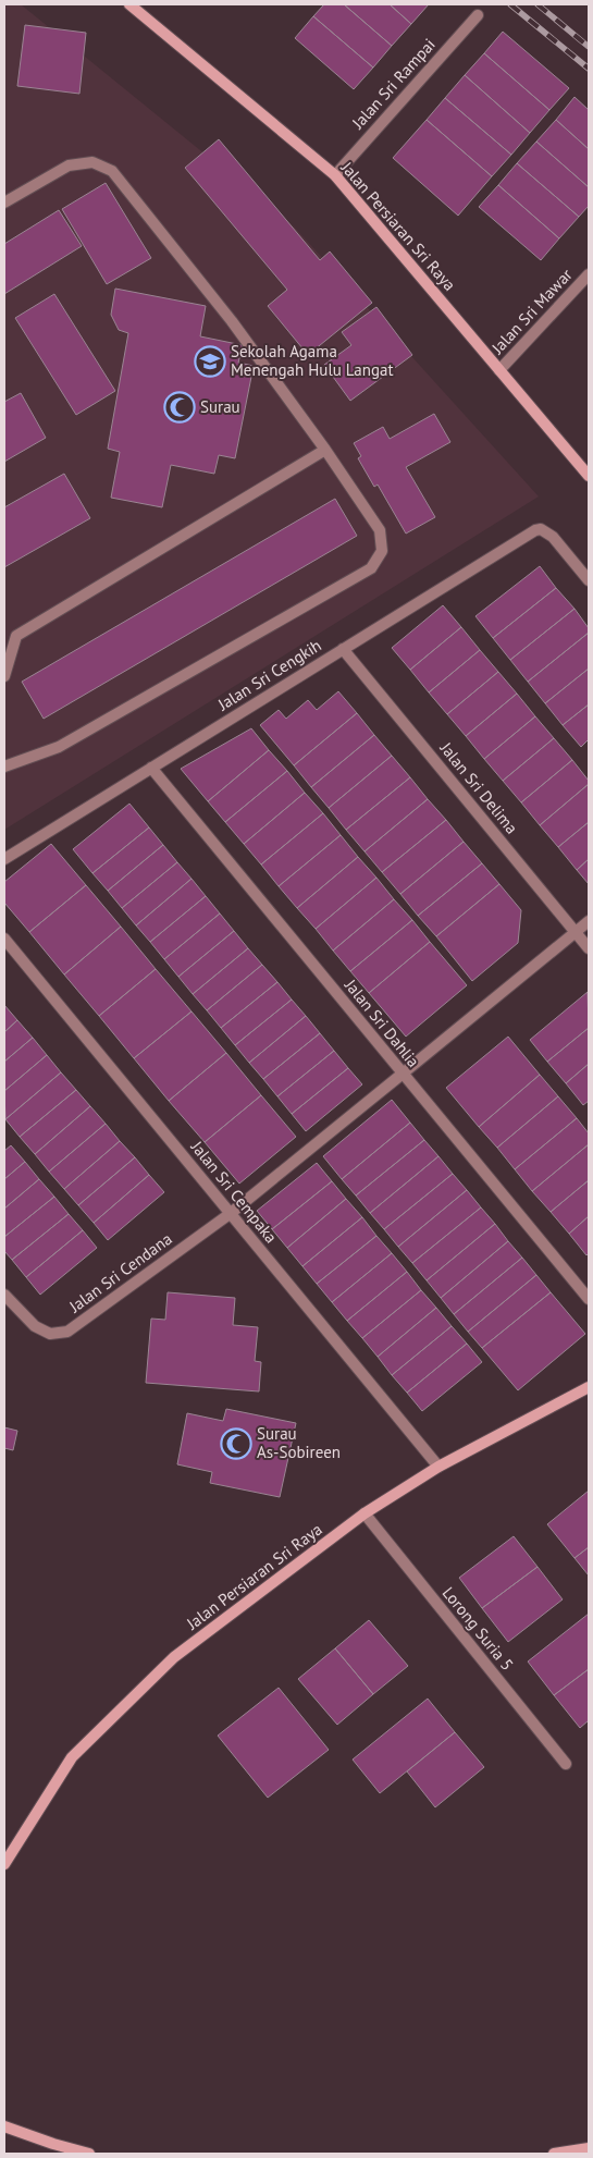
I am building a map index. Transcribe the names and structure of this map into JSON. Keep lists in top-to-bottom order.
{
  "streets": {
    "street": [
      "Jalan Sri Rampai",
      "Jalan Persiaran Sri Raya",
      "Jalan Sri Mawar",
      "Jalan Sri Cengkih",
      "Jalan Sri Delima",
      "Jalan Sri Dahlia",
      "Jalan Sri Cempaka",
      "Jalan Sri Cendana",
      "Lorong Suria 5"
    ]
  },
  "crossings": [
    ["Jalan Sri Rampai", "Jalan Persiaran Sri Raya"],
    ["Jalan Persiaran Sri Raya", "Jalan Sri Mawar"],
    ["Jalan Persiaran Sri Raya", "Jalan Sri Cempaka"],
    ["Jalan Persiaran Sri Raya", "Lorong Suria 5"],
    ["Jalan Sri Cengkih", "Jalan Sri Delima"],
    ["Jalan Sri Cengkih", "Jalan Sri Dahlia"],
    ["Jalan Sri Delima", "Jalan Sri Cendana"],
    ["Jalan Sri Dahlia", "Jalan Sri Cendana"],
    ["Jalan Sri Cempaka", "Jalan Sri Cendana"]
  ],
  "places": {
    "school or university": ["Sekolah Agama Menengah Hulu Langat"],
    "mosque": ["Surau", "Surau As-Sobireen"]
  }
}
